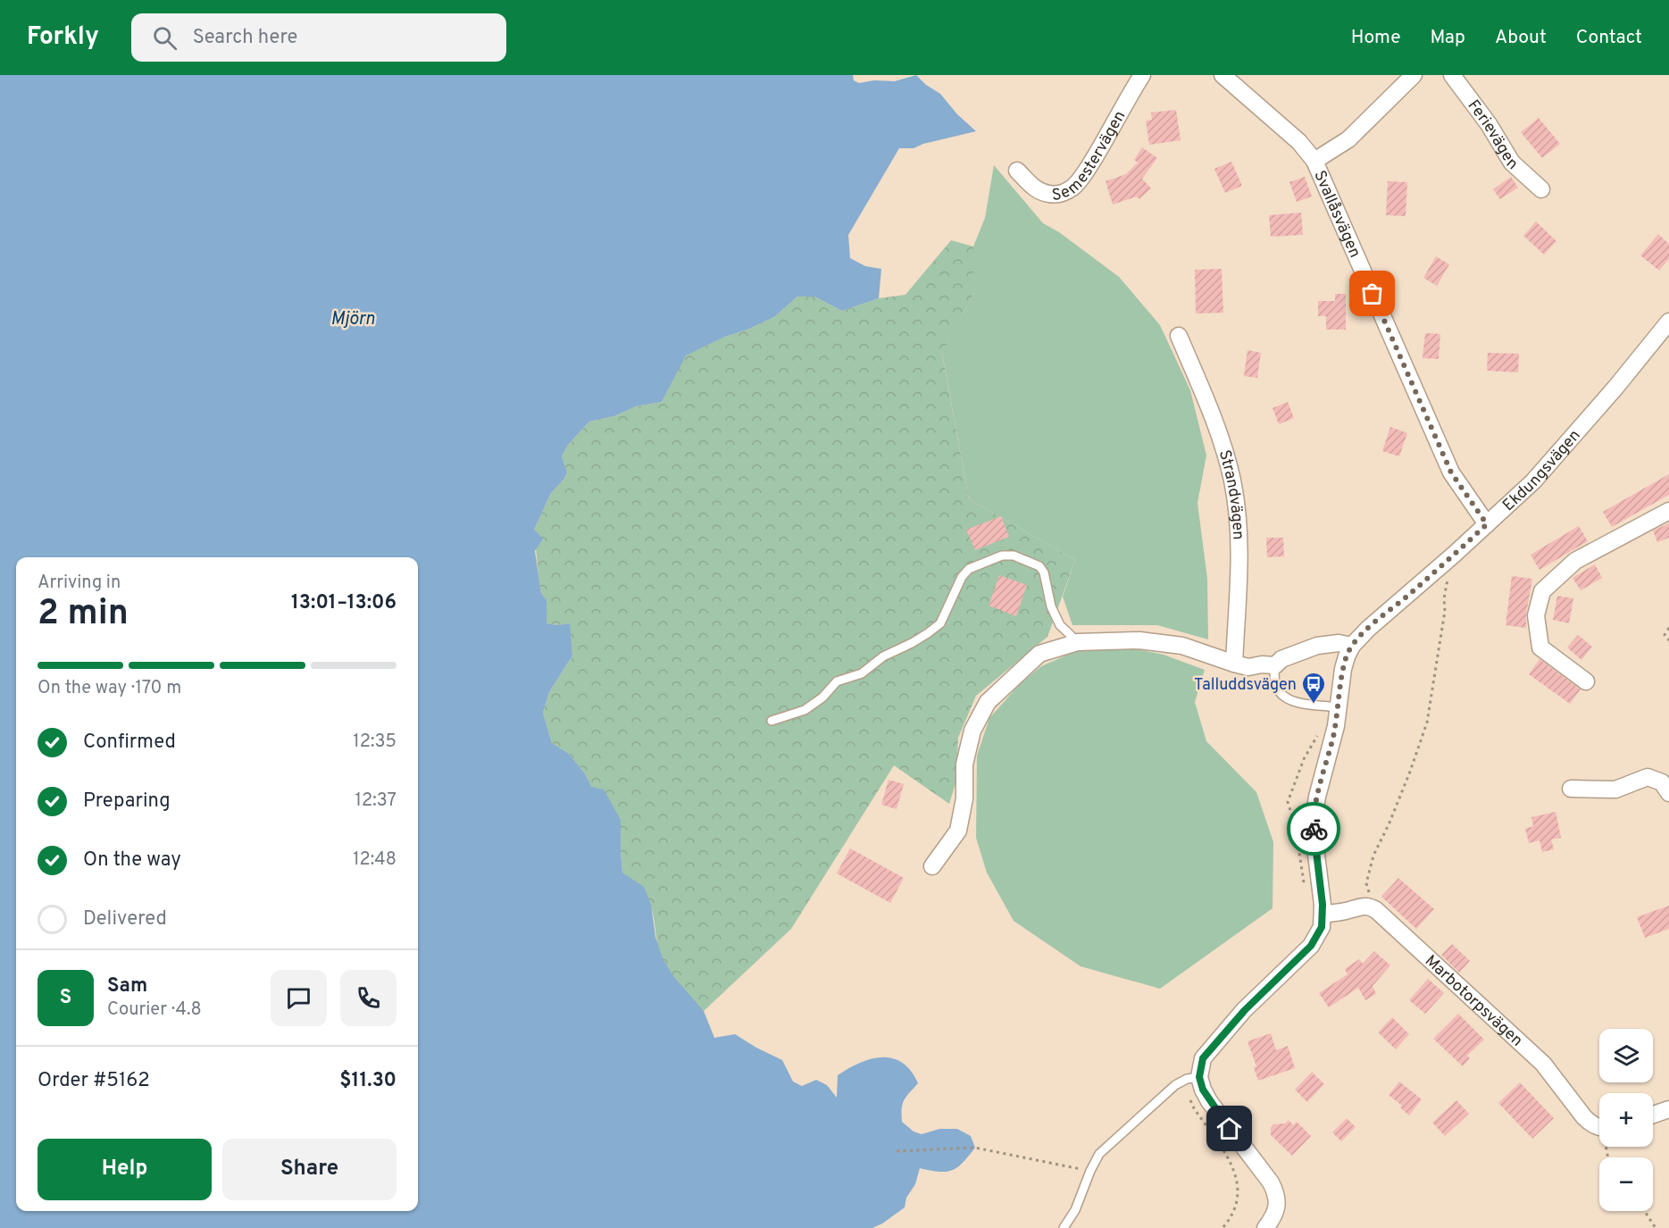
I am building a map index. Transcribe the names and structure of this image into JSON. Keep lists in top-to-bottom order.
{
  "streets": {
    "street": [
      "Ferievägen",
      "Semestervägen",
      "Svallåsvägen",
      "Ekdungsvägen",
      "Strandvägen",
      "Marbotorpsvägen"
    ]
  },
  "crossings": [
    ["Svallåsvägen", "Ekdungsvägen"]
  ],
  "water": ["Mjörn"],
  "places": {
    "bus stop": ["Talluddsvägen"]
  },
  "page": {
    "header": "Forkly",
    "search": "Search here",
    "nav": [
      "Home",
      "Map",
      "About",
      "Contact"
    ],
    "heading": ["2 min", "Arriving in", "13:01–13:06"],
    "panel": [
      "Sam",
      "Courier · 4.8",
      "Order #5162",
      "$11.30"
    ],
    "bar": "On the way · 170 m",
    "list": [
      ["Confirmed", "12:35"],
      ["Preparing", "12:37"],
      ["On the way", "12:48"],
      "Delivered"
    ],
    "round": "S",
    "map_buttons": ["+", "−"],
    "buttons": ["Help", "Share"]
  }
}
